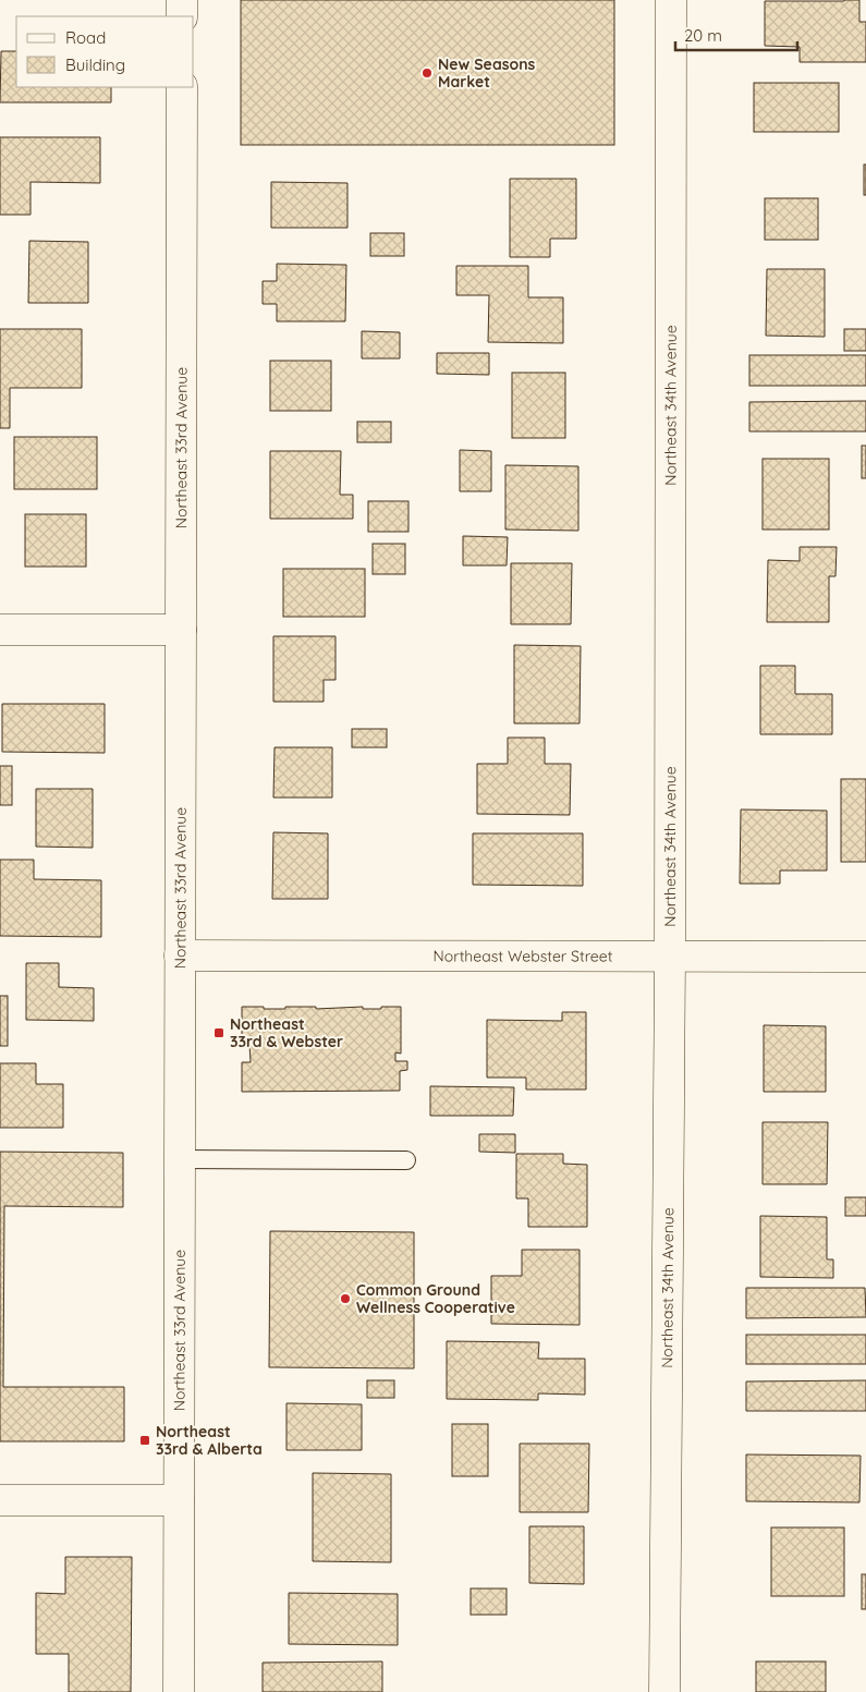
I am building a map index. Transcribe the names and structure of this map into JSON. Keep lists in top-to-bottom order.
{
  "streets": {
    "street": ["Northeast 34th Avenue", "Northeast 33rd Avenue", "Northeast Webster Street"]
  },
  "crossings": [
    ["Northeast 34th Avenue", "Northeast Webster Street"],
    ["Northeast 33rd Avenue", "Northeast Webster Street"]
  ],
  "places": {
    "other": ["New Seasons Market", "Common Ground Wellness Cooperative"],
    "transit": ["Northeast 33rd & Webster", "Northeast 33rd & Alberta"]
  },
  "legend": ["Road", "Building"],
  "scale_bar": "20 m"
}
